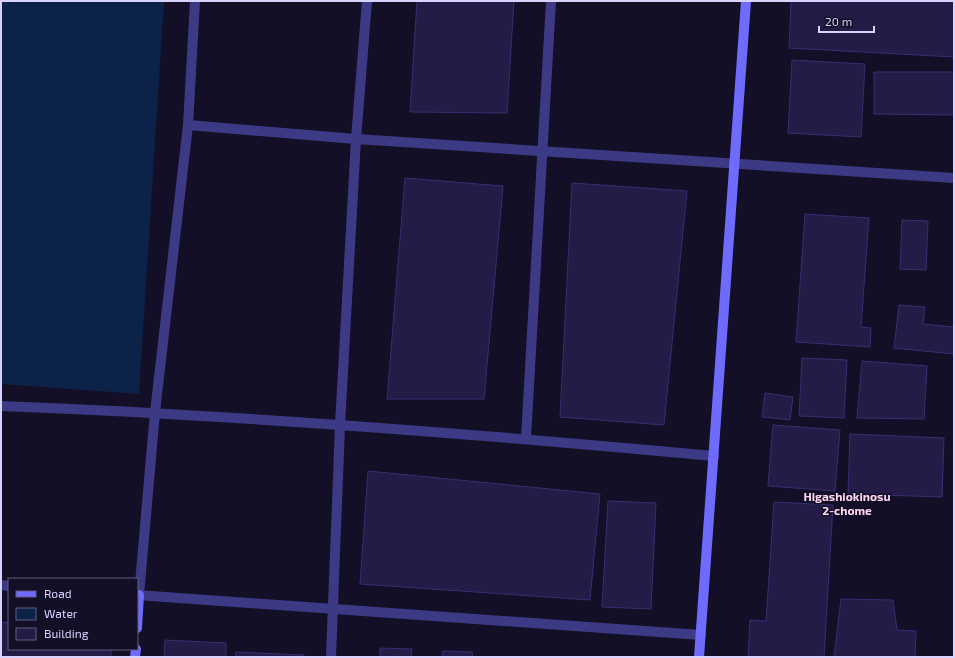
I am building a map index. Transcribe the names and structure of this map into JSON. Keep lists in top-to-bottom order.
{
  "districts": ["Higashiokinosu 2-chome"],
  "legend": ["Road", "Water", "Building"],
  "scale_bar": "20 m"
}
